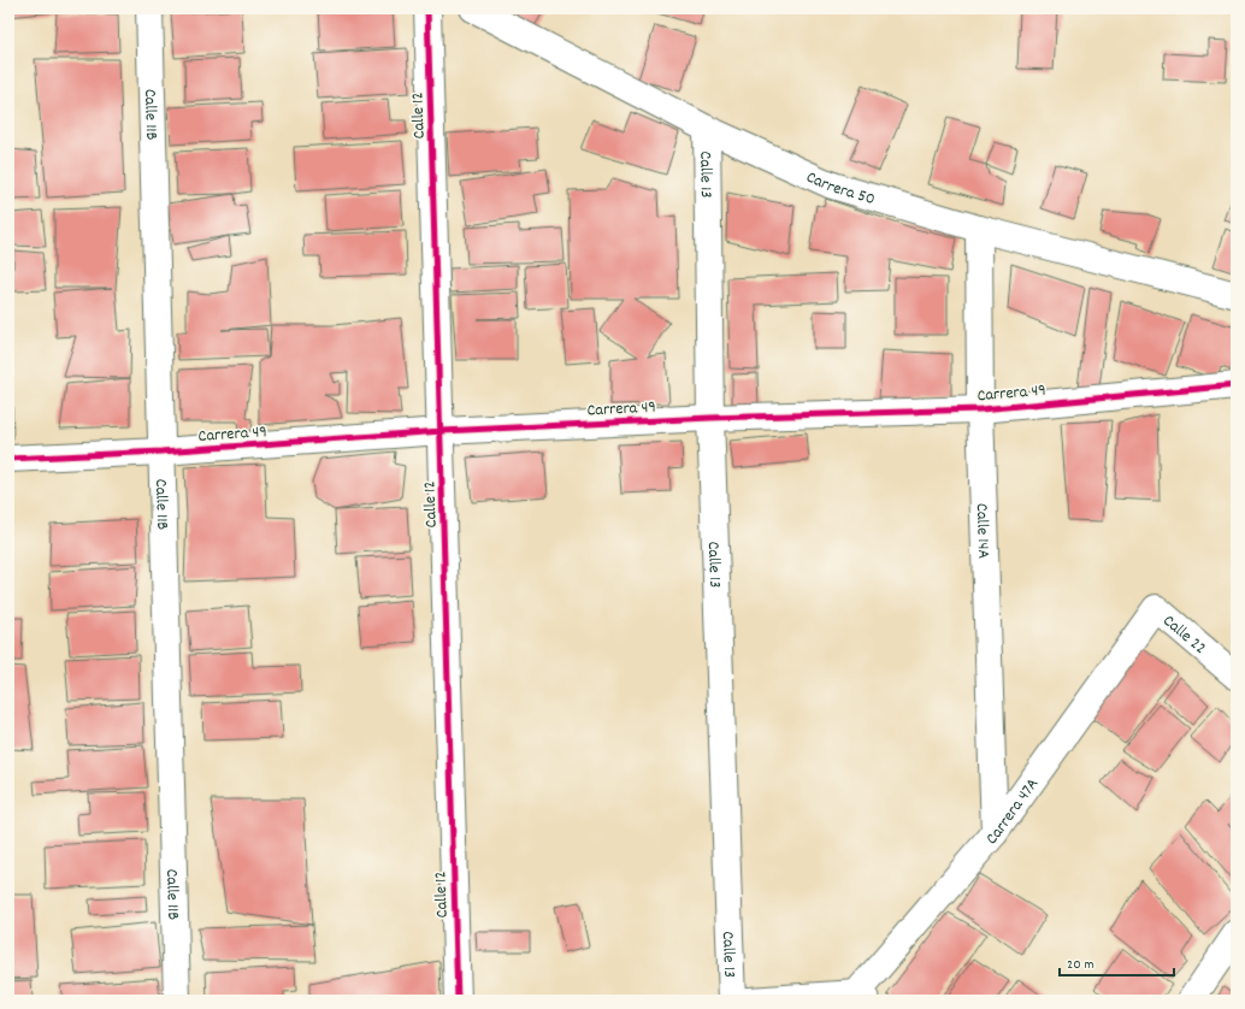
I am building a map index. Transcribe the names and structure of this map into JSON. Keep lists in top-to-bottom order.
{
  "streets": {
    "street": [
      "Calle 11B",
      "Calle 12",
      "Calle 13",
      "Carrera 50",
      "Carrera 49",
      "Calle 14A",
      "Calle 22",
      "Carrera 47A"
    ]
  },
  "crossings": [
    ["Calle 11B", "Carrera 49"],
    ["Calle 12", "Carrera 49"],
    ["Calle 13", "Carrera 50"],
    ["Calle 13", "Carrera 49"],
    ["Carrera 50", "Calle 14A"],
    ["Carrera 49", "Calle 14A"],
    ["Calle 14A", "Carrera 47A"],
    ["Calle 22", "Carrera 47A"]
  ],
  "scale_bar": "20 m"
}
